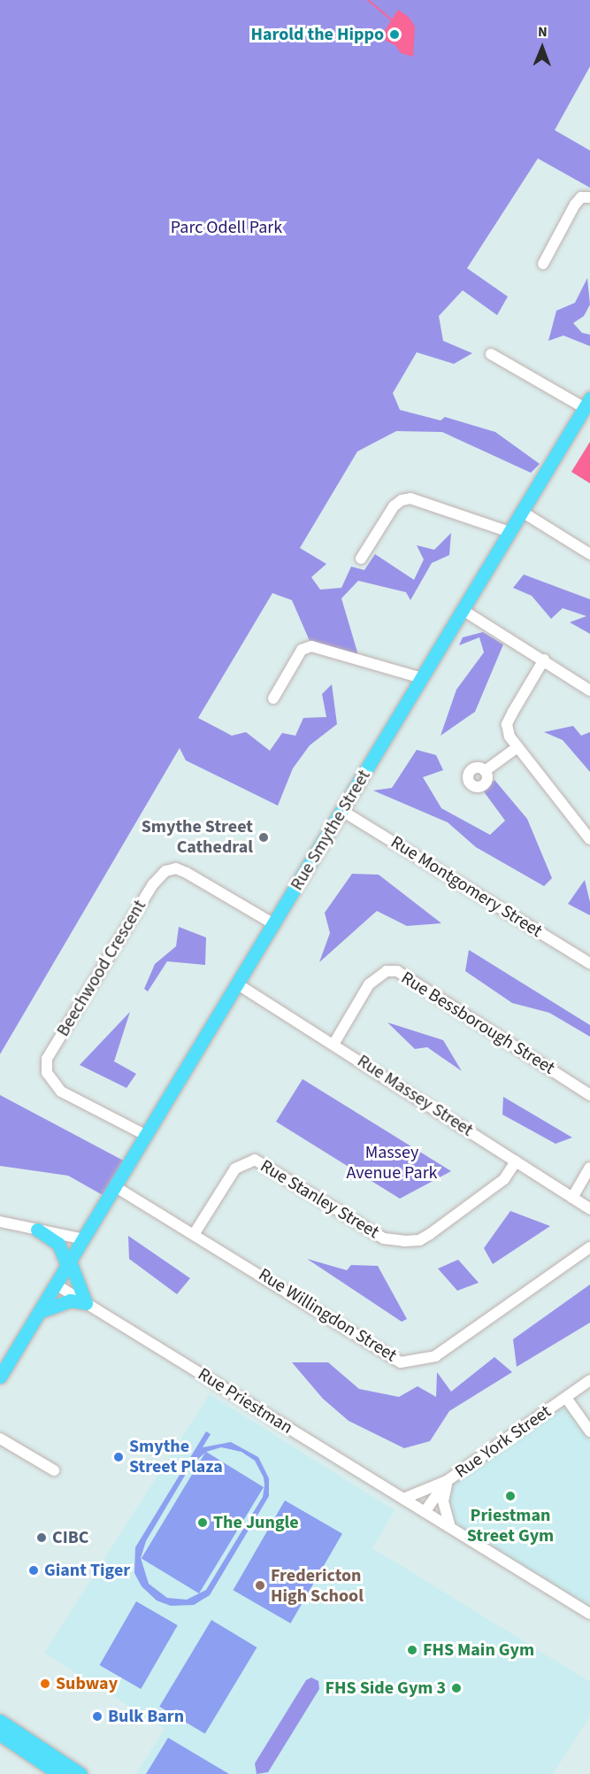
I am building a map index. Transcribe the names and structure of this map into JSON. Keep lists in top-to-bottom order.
{
  "streets": {
    "main road": ["Rue Smythe Street"],
    "street": [
      "Rue Montgomery Street",
      "Beechwood Crescent",
      "Rue Bessborough Street",
      "Rue Massey Street",
      "Rue Stanley Street",
      "Rue Willingdon Street",
      "Rue Priestman",
      "Rue York Street"
    ]
  },
  "crossings": [
    ["Rue Smythe Street", "Rue Montgomery Street"],
    ["Rue Smythe Street", "Beechwood Crescent"],
    ["Rue Smythe Street", "Rue Massey Street"],
    ["Rue Smythe Street", "Rue Willingdon Street"],
    ["Rue Smythe Street", "Rue Priestman"],
    ["Rue Bessborough Street", "Rue Massey Street"],
    ["Rue Massey Street", "Rue Stanley Street"],
    ["Rue Stanley Street", "Rue Willingdon Street"],
    ["Rue Priestman", "Rue York Street"]
  ],
  "parks": ["Parc Odell Park", "Massey Avenue Park"],
  "places": [
    "Harold the Hippo",
    "Smythe Street Cathedral",
    "Smythe Street Plaza",
    "Priestman Street Gym",
    "The Jungle",
    "CIBC",
    "Giant Tiger",
    "Fredericton High School",
    "FHS Main Gym",
    "Subway",
    "FHS Side Gym 3",
    "Bulk Barn"
  ],
  "north": "top"
}
